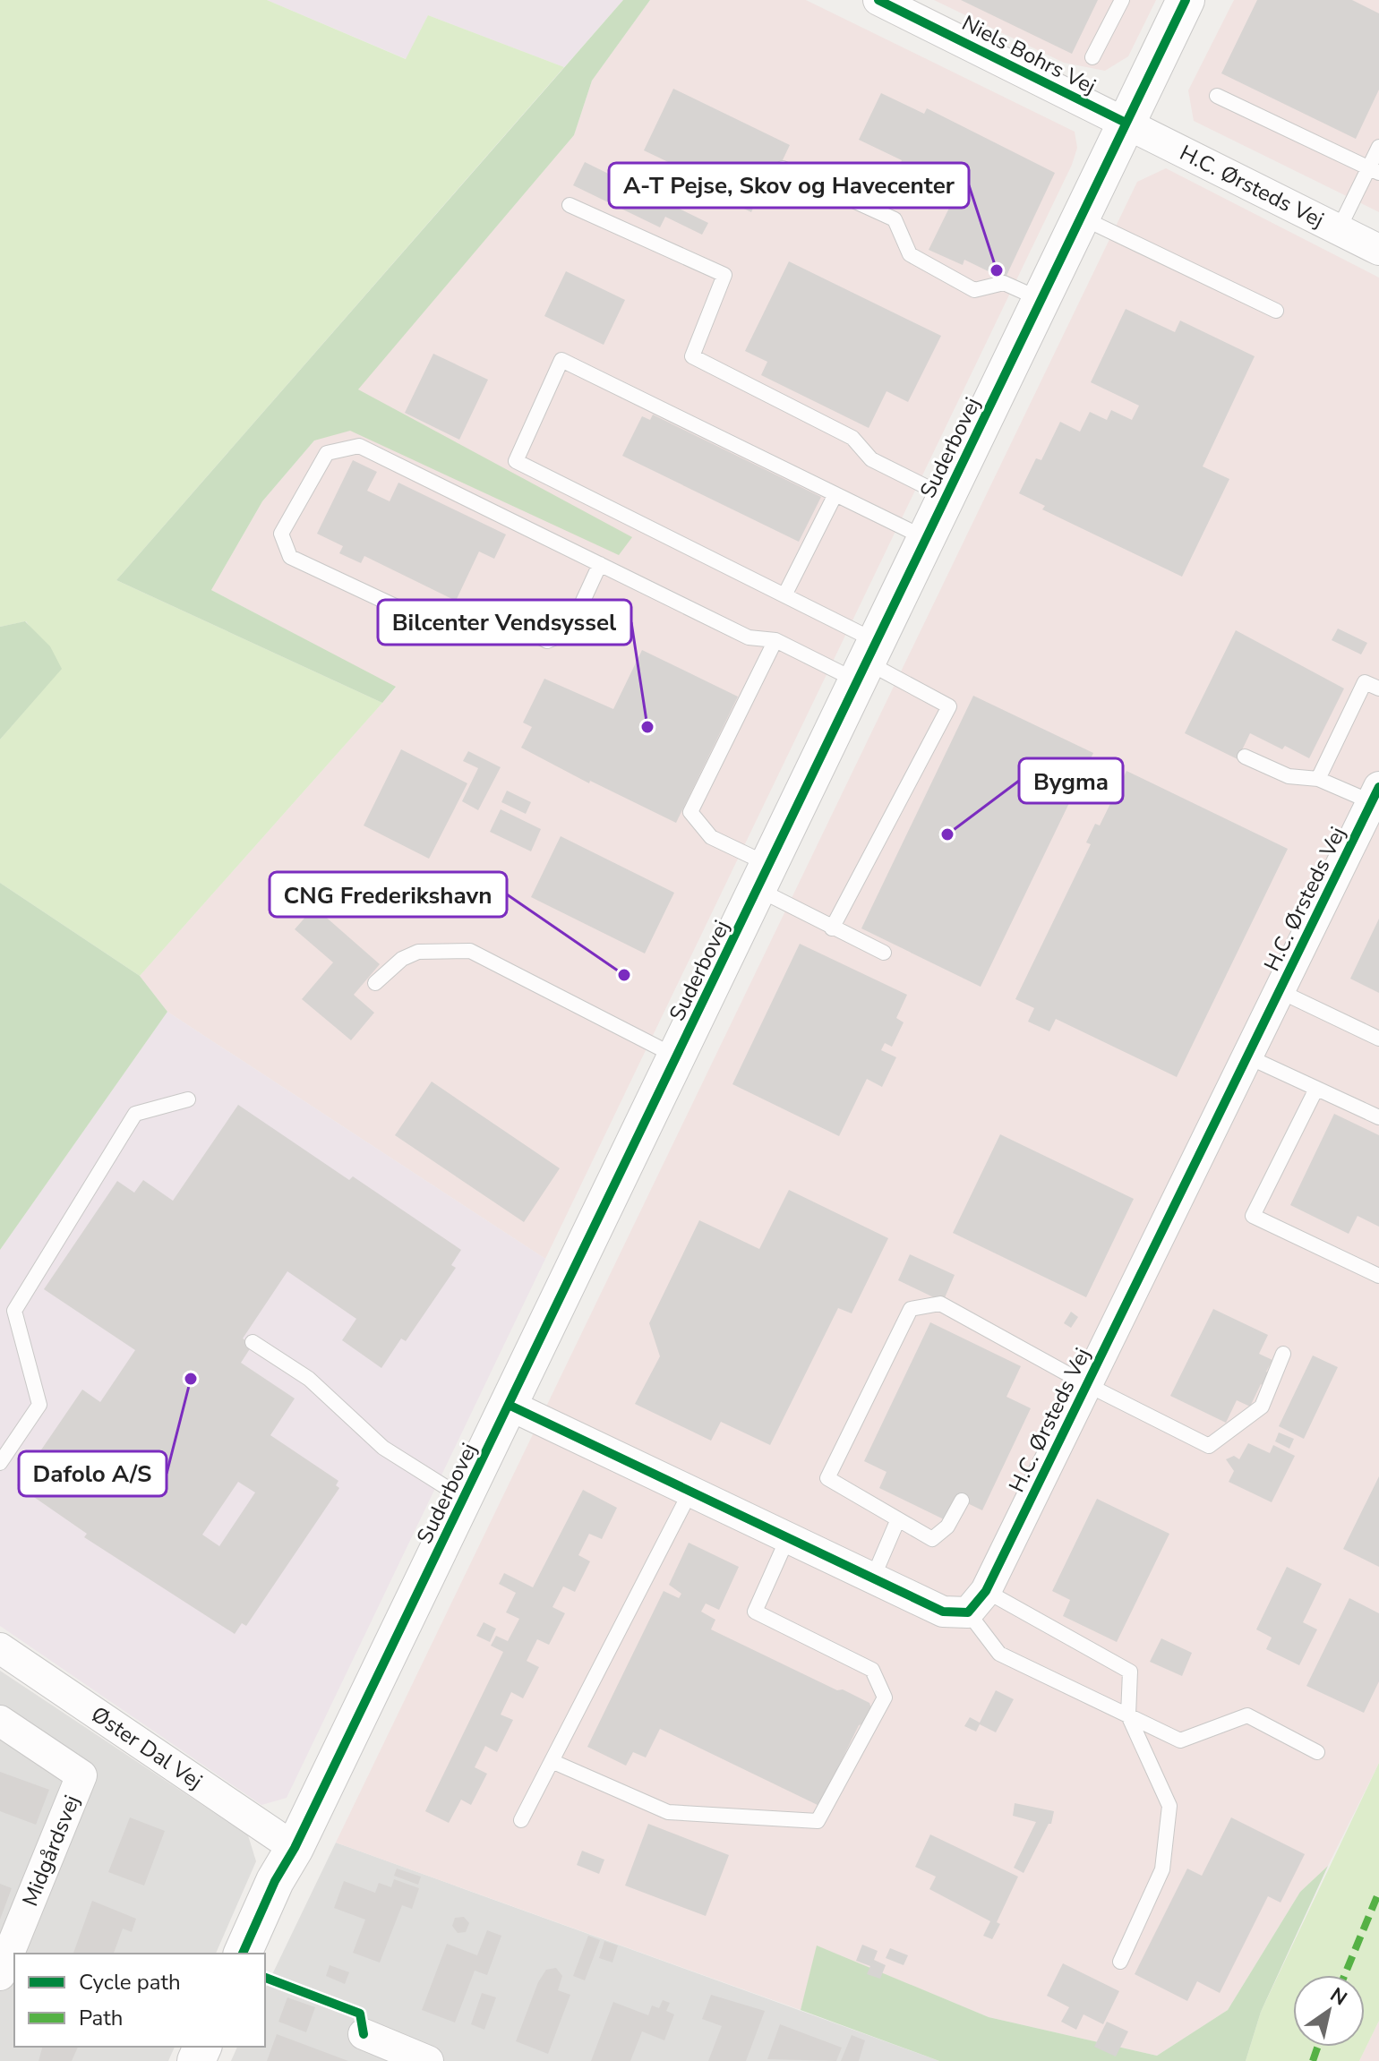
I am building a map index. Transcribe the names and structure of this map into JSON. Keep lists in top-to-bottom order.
{
  "streets": {
    "street": [
      "Niels Bohrs Vej",
      "H.C. Ørsteds Vej",
      "Suderbovej",
      "Øster Dal Vej",
      "Midgårdsvej"
    ]
  },
  "crossings": [
    ["Niels Bohrs Vej", "H.C. Ørsteds Vej"],
    ["Niels Bohrs Vej", "Suderbovej"],
    ["H.C. Ørsteds Vej", "Suderbovej"],
    ["Suderbovej", "Øster Dal Vej"]
  ],
  "places": [
    "A-T Pejse, Skov og Havecenter",
    "Bilcenter Vendsyssel",
    "Bygma",
    "CNG Frederikshavn",
    "Dafolo A/S"
  ],
  "legend": ["Cycle path", "Path"],
  "north": "top right"
}
